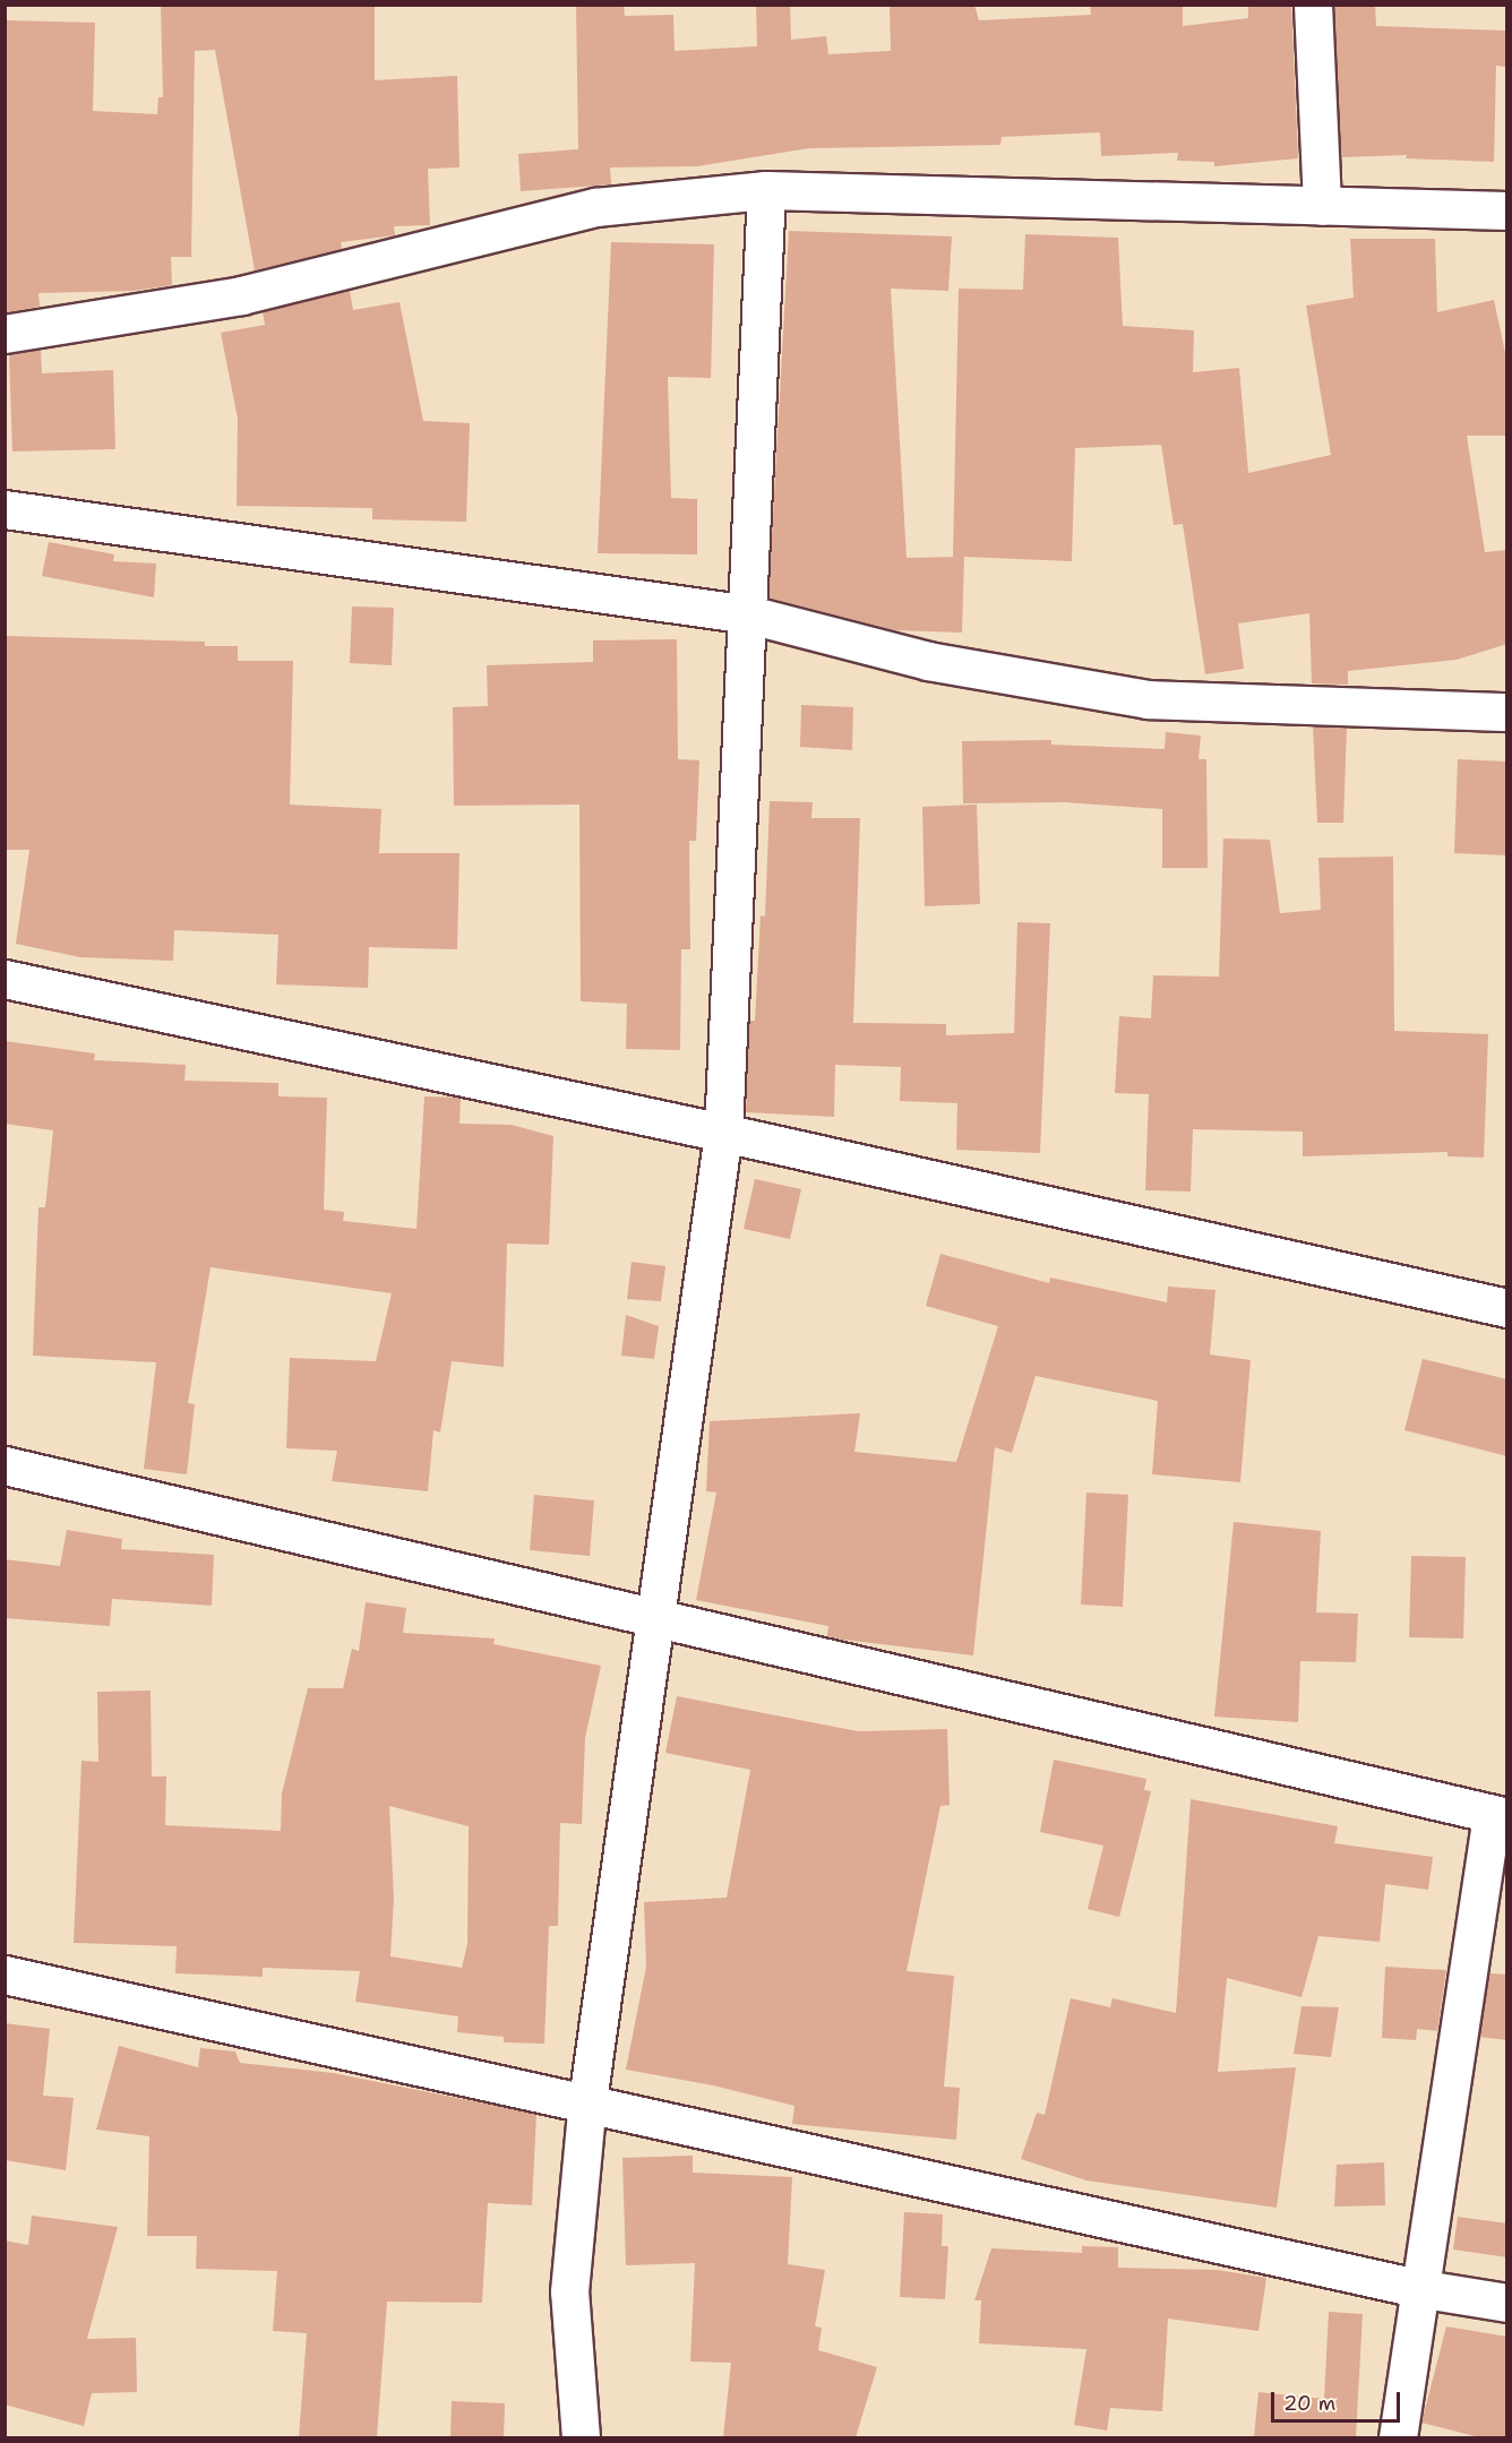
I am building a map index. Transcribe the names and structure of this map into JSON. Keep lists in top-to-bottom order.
{
  "scale_bar": "20 m"
}
